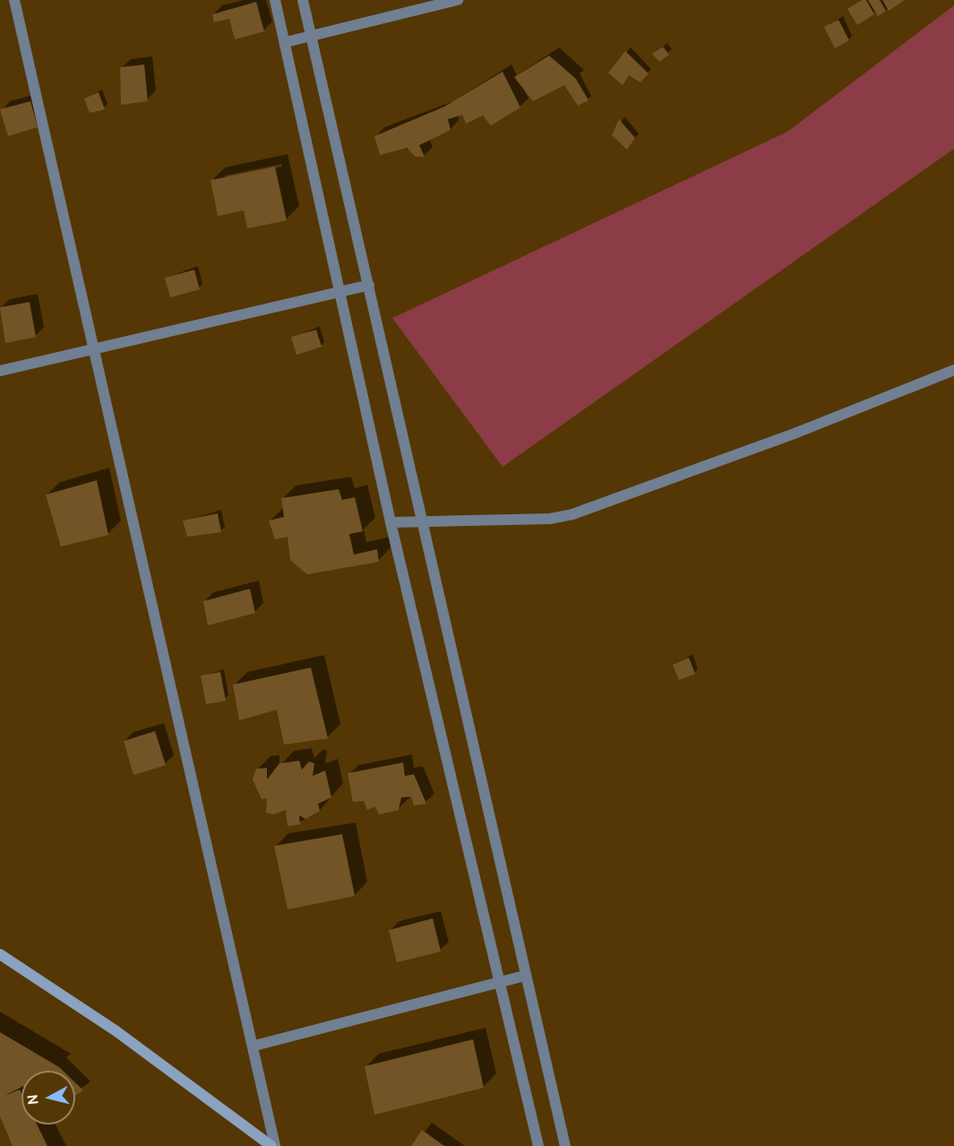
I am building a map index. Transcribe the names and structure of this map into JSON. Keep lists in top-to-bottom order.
{
  "north": "left"
}
